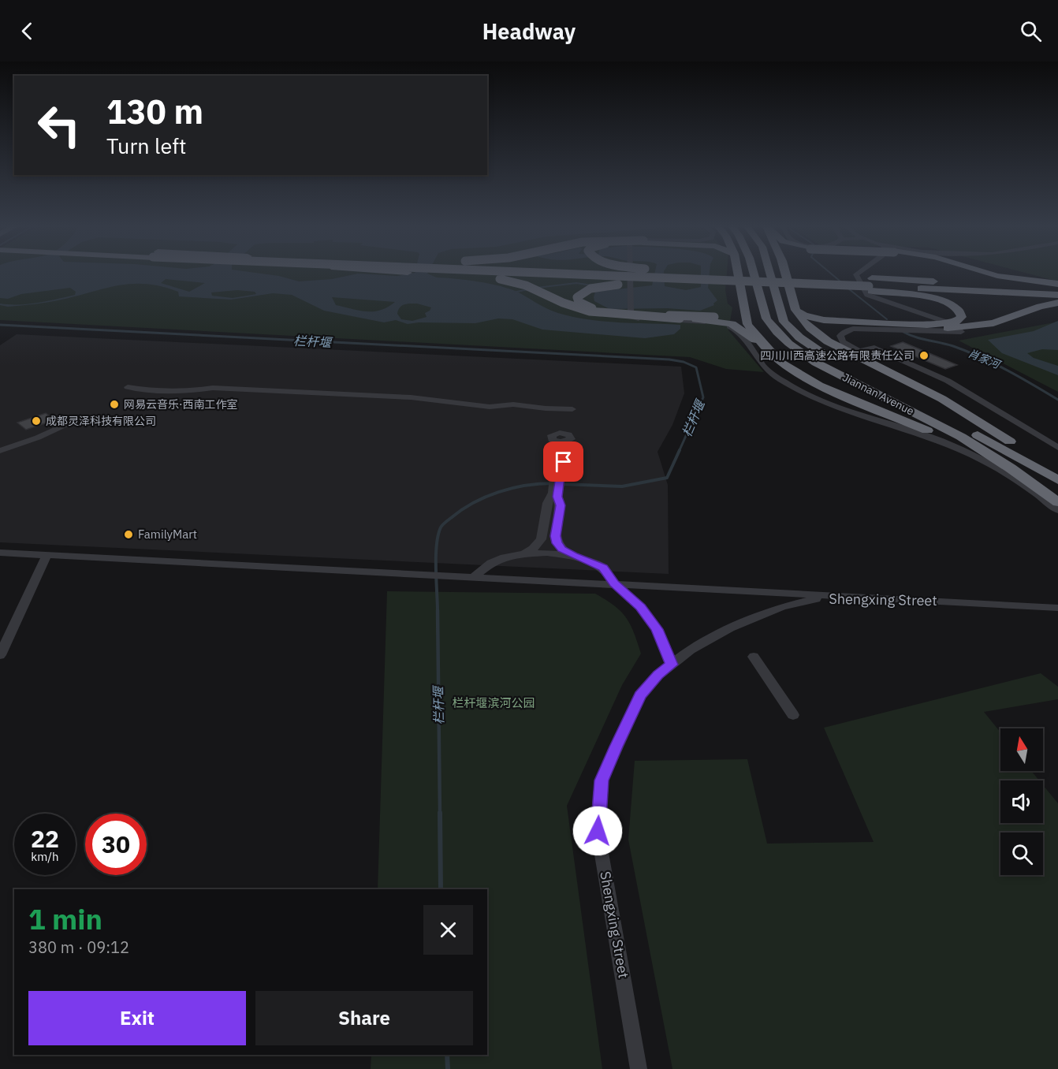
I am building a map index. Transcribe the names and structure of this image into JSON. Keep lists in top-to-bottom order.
{
  "streets": {
    "highway": ["Jiannan Avenue"],
    "street": ["Shengxing Street"]
  },
  "water": ["栏杆堰", "肖家河"],
  "parks": ["栏杆堰滨河公园"],
  "places": [
    "四川川西高速公路有限责任公司",
    "网易云音乐·西南工作室",
    "成都灵泽科技有限公司",
    "FamilyMart"
  ],
  "north": "top",
  "page": {
    "header": "Headway",
    "turn": ["130 m", "Turn left"],
    "speed": "22 km/h",
    "limit": "30",
    "heading": ["1 min", "380 m · 09:12"],
    "buttons": ["Exit", "Share"]
  }
}
